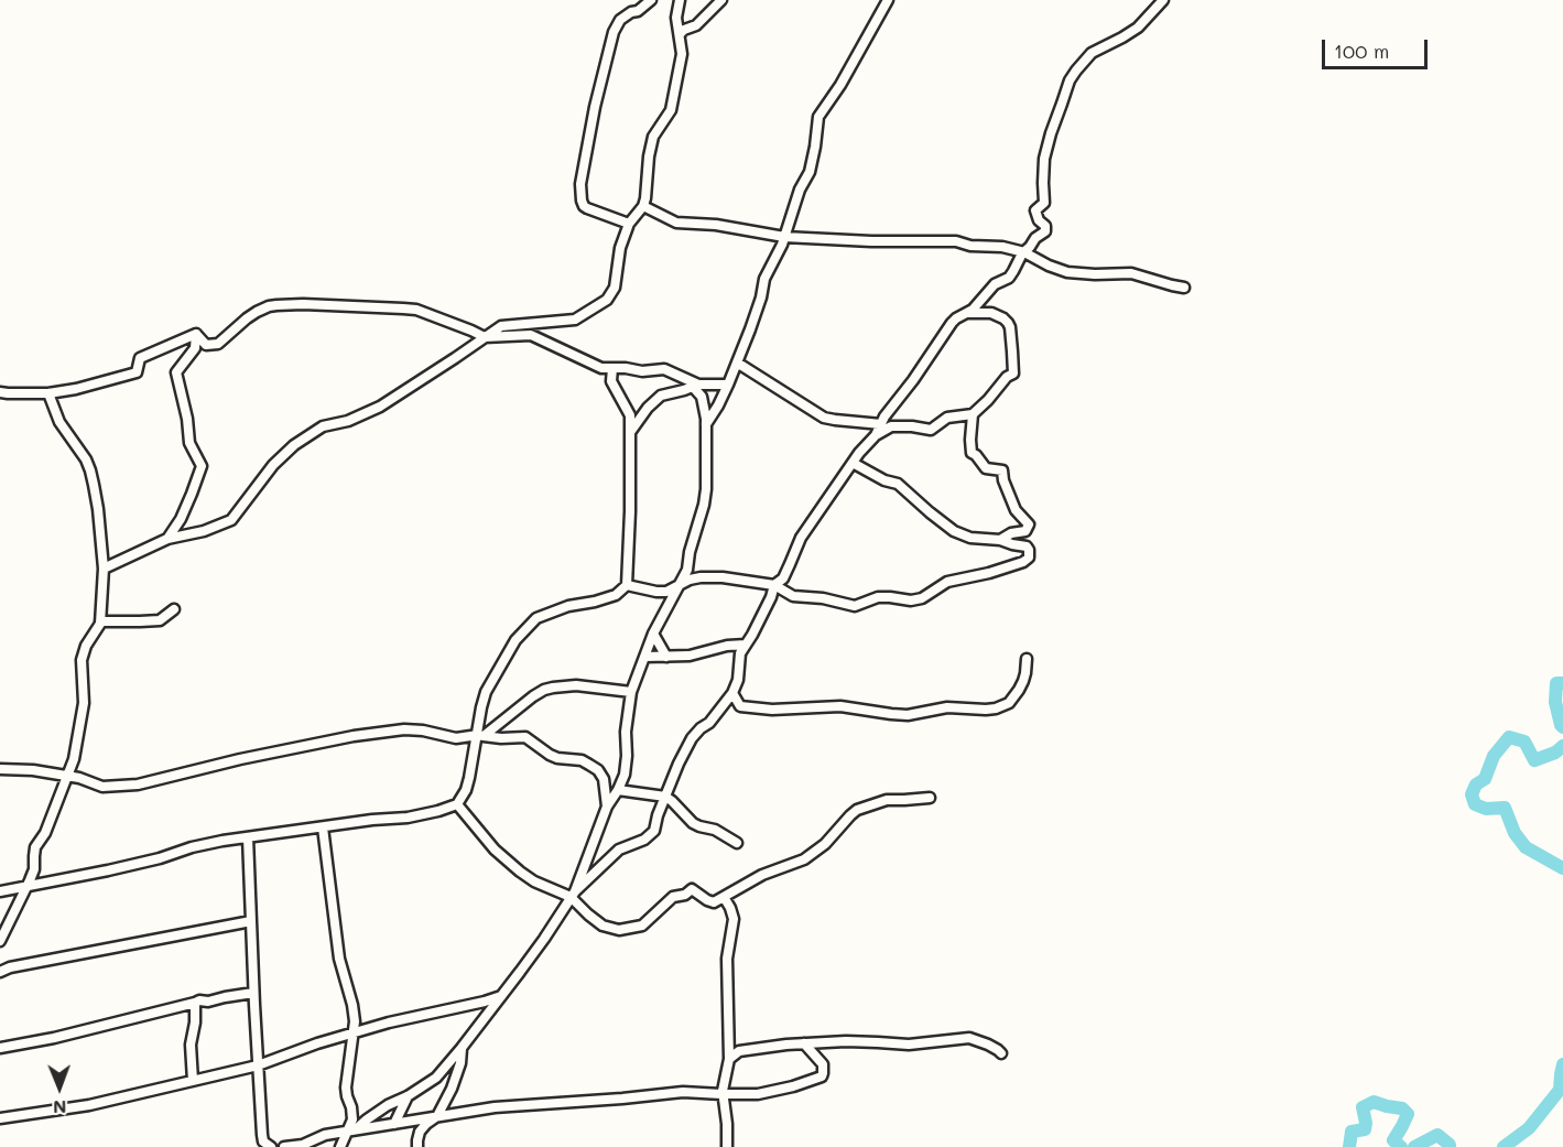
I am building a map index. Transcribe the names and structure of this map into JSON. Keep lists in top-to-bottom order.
{
  "scale_bar": "100 m",
  "north": "bottom"
}
